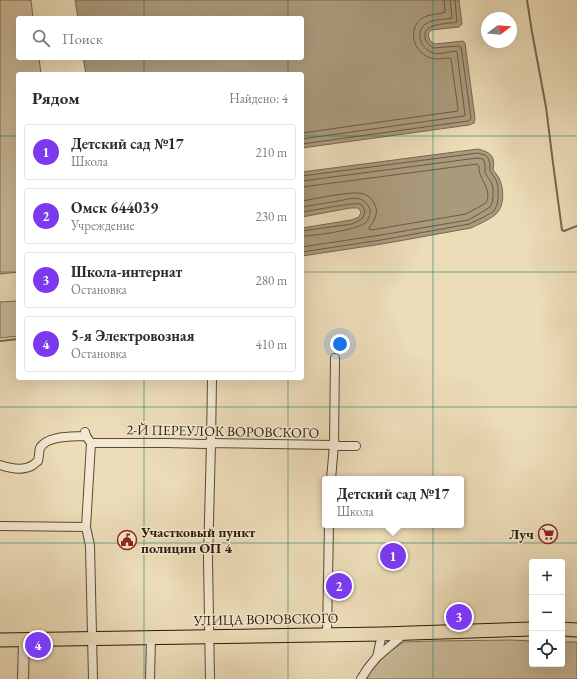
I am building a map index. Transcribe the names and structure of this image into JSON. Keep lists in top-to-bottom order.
{
  "streets": {
    "main road": ["УЛИЦА ВОРОВСКОГО"],
    "street": ["2-Й ПЕРЕУЛОК ВОРОВСКОГО"]
  },
  "places": {
    "supermarket": ["Луч"],
    "public building": ["Участковый пункт полиции ОП 4"]
  },
  "north": "right",
  "page": {
    "search": "Поиск",
    "heading": ["Рядом", "Найдено: 4"],
    "list": [
      {
        "mark": "1",
        "name": "Детский сад №17",
        "note": "Школа",
        "value": "210 m"
      },
      {
        "mark": "2",
        "name": "Омск 644039",
        "note": "Учреждение",
        "value": "230 m"
      },
      {
        "mark": "3",
        "name": "Школа-интернат",
        "note": "Остановка",
        "value": "280 m"
      },
      {
        "mark": "4",
        "name": "5-я Электровозная",
        "note": "Остановка",
        "value": "410 m"
      }
    ],
    "popup": ["Детский сад №17", "Школа"],
    "pins": [
      "1",
      "2",
      "3",
      "4"
    ],
    "map_buttons": ["+", "−"]
  }
}
